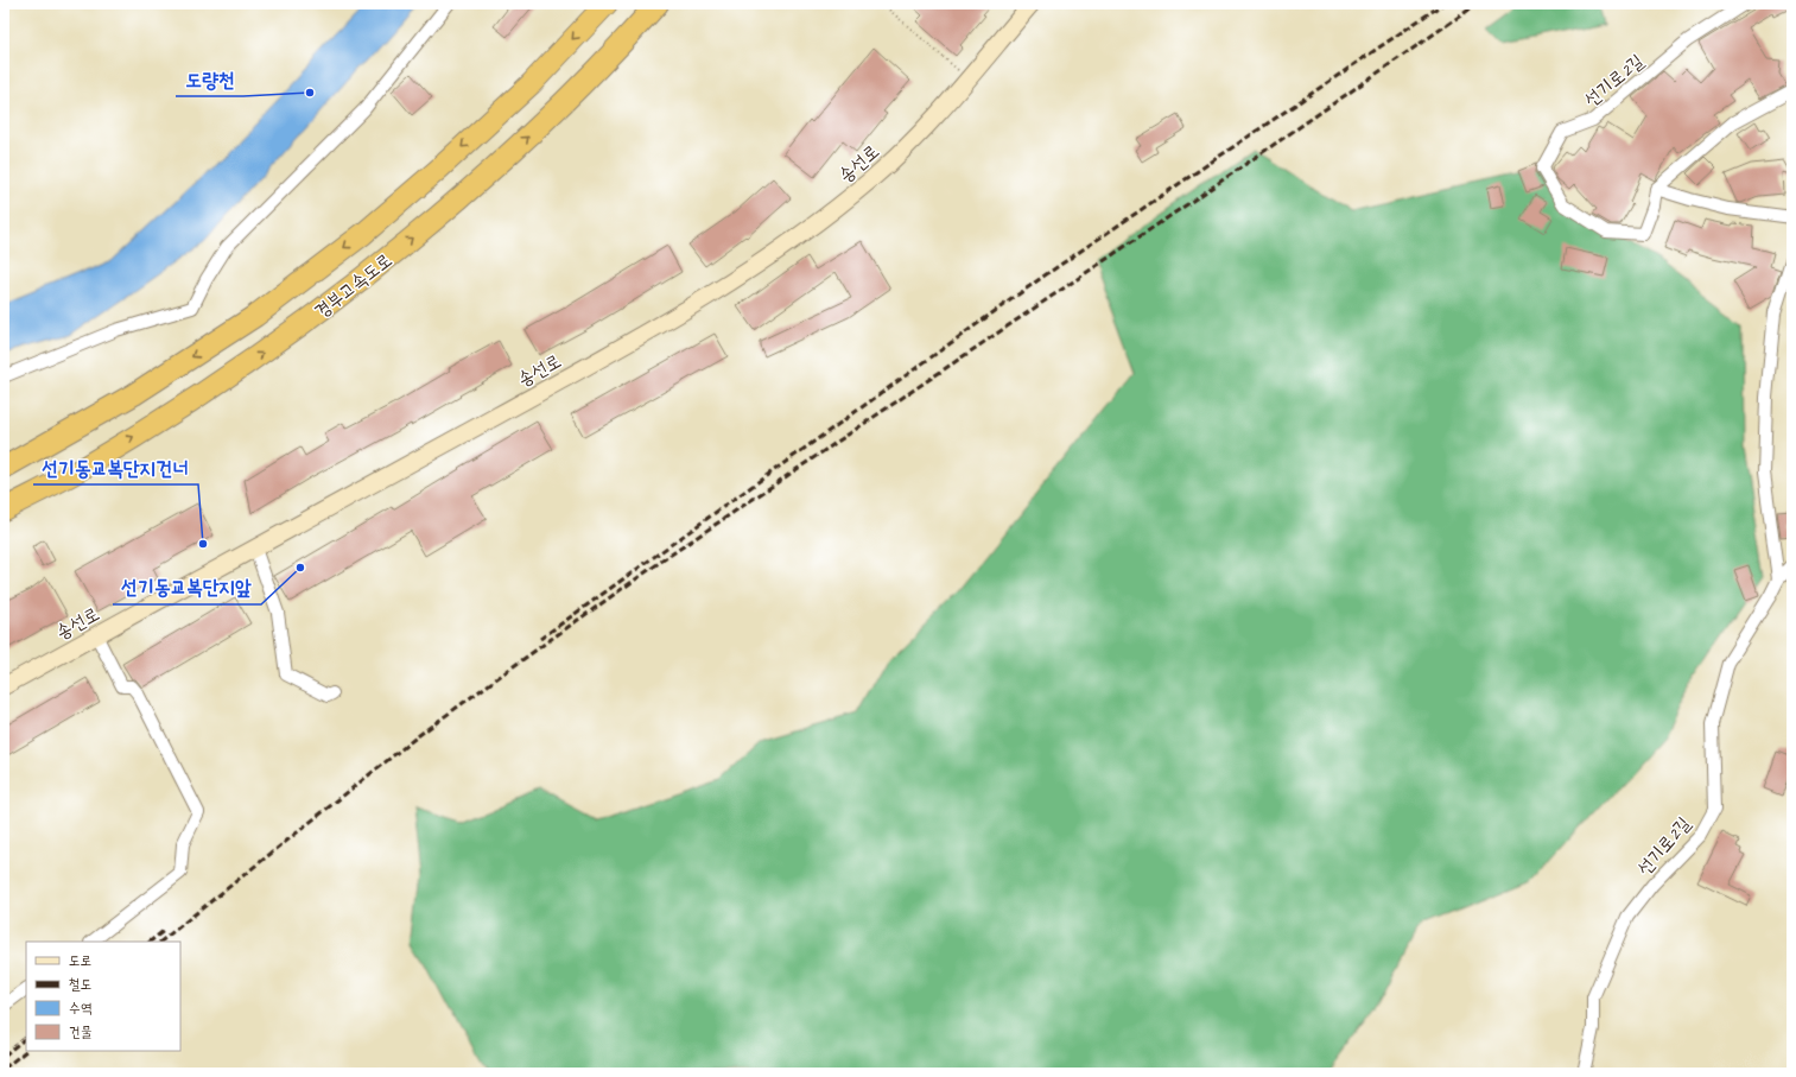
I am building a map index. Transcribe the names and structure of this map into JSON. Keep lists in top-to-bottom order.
{
  "streets": {
    "highway": ["경부고속도로"],
    "main road": ["송선로"],
    "street": ["선기로2길"]
  },
  "places": ["도량천", "선기동교복단지건너", "선기동교복단지앞"],
  "legend": [
    "도로",
    "철도",
    "수역",
    "건물"
  ]
}
